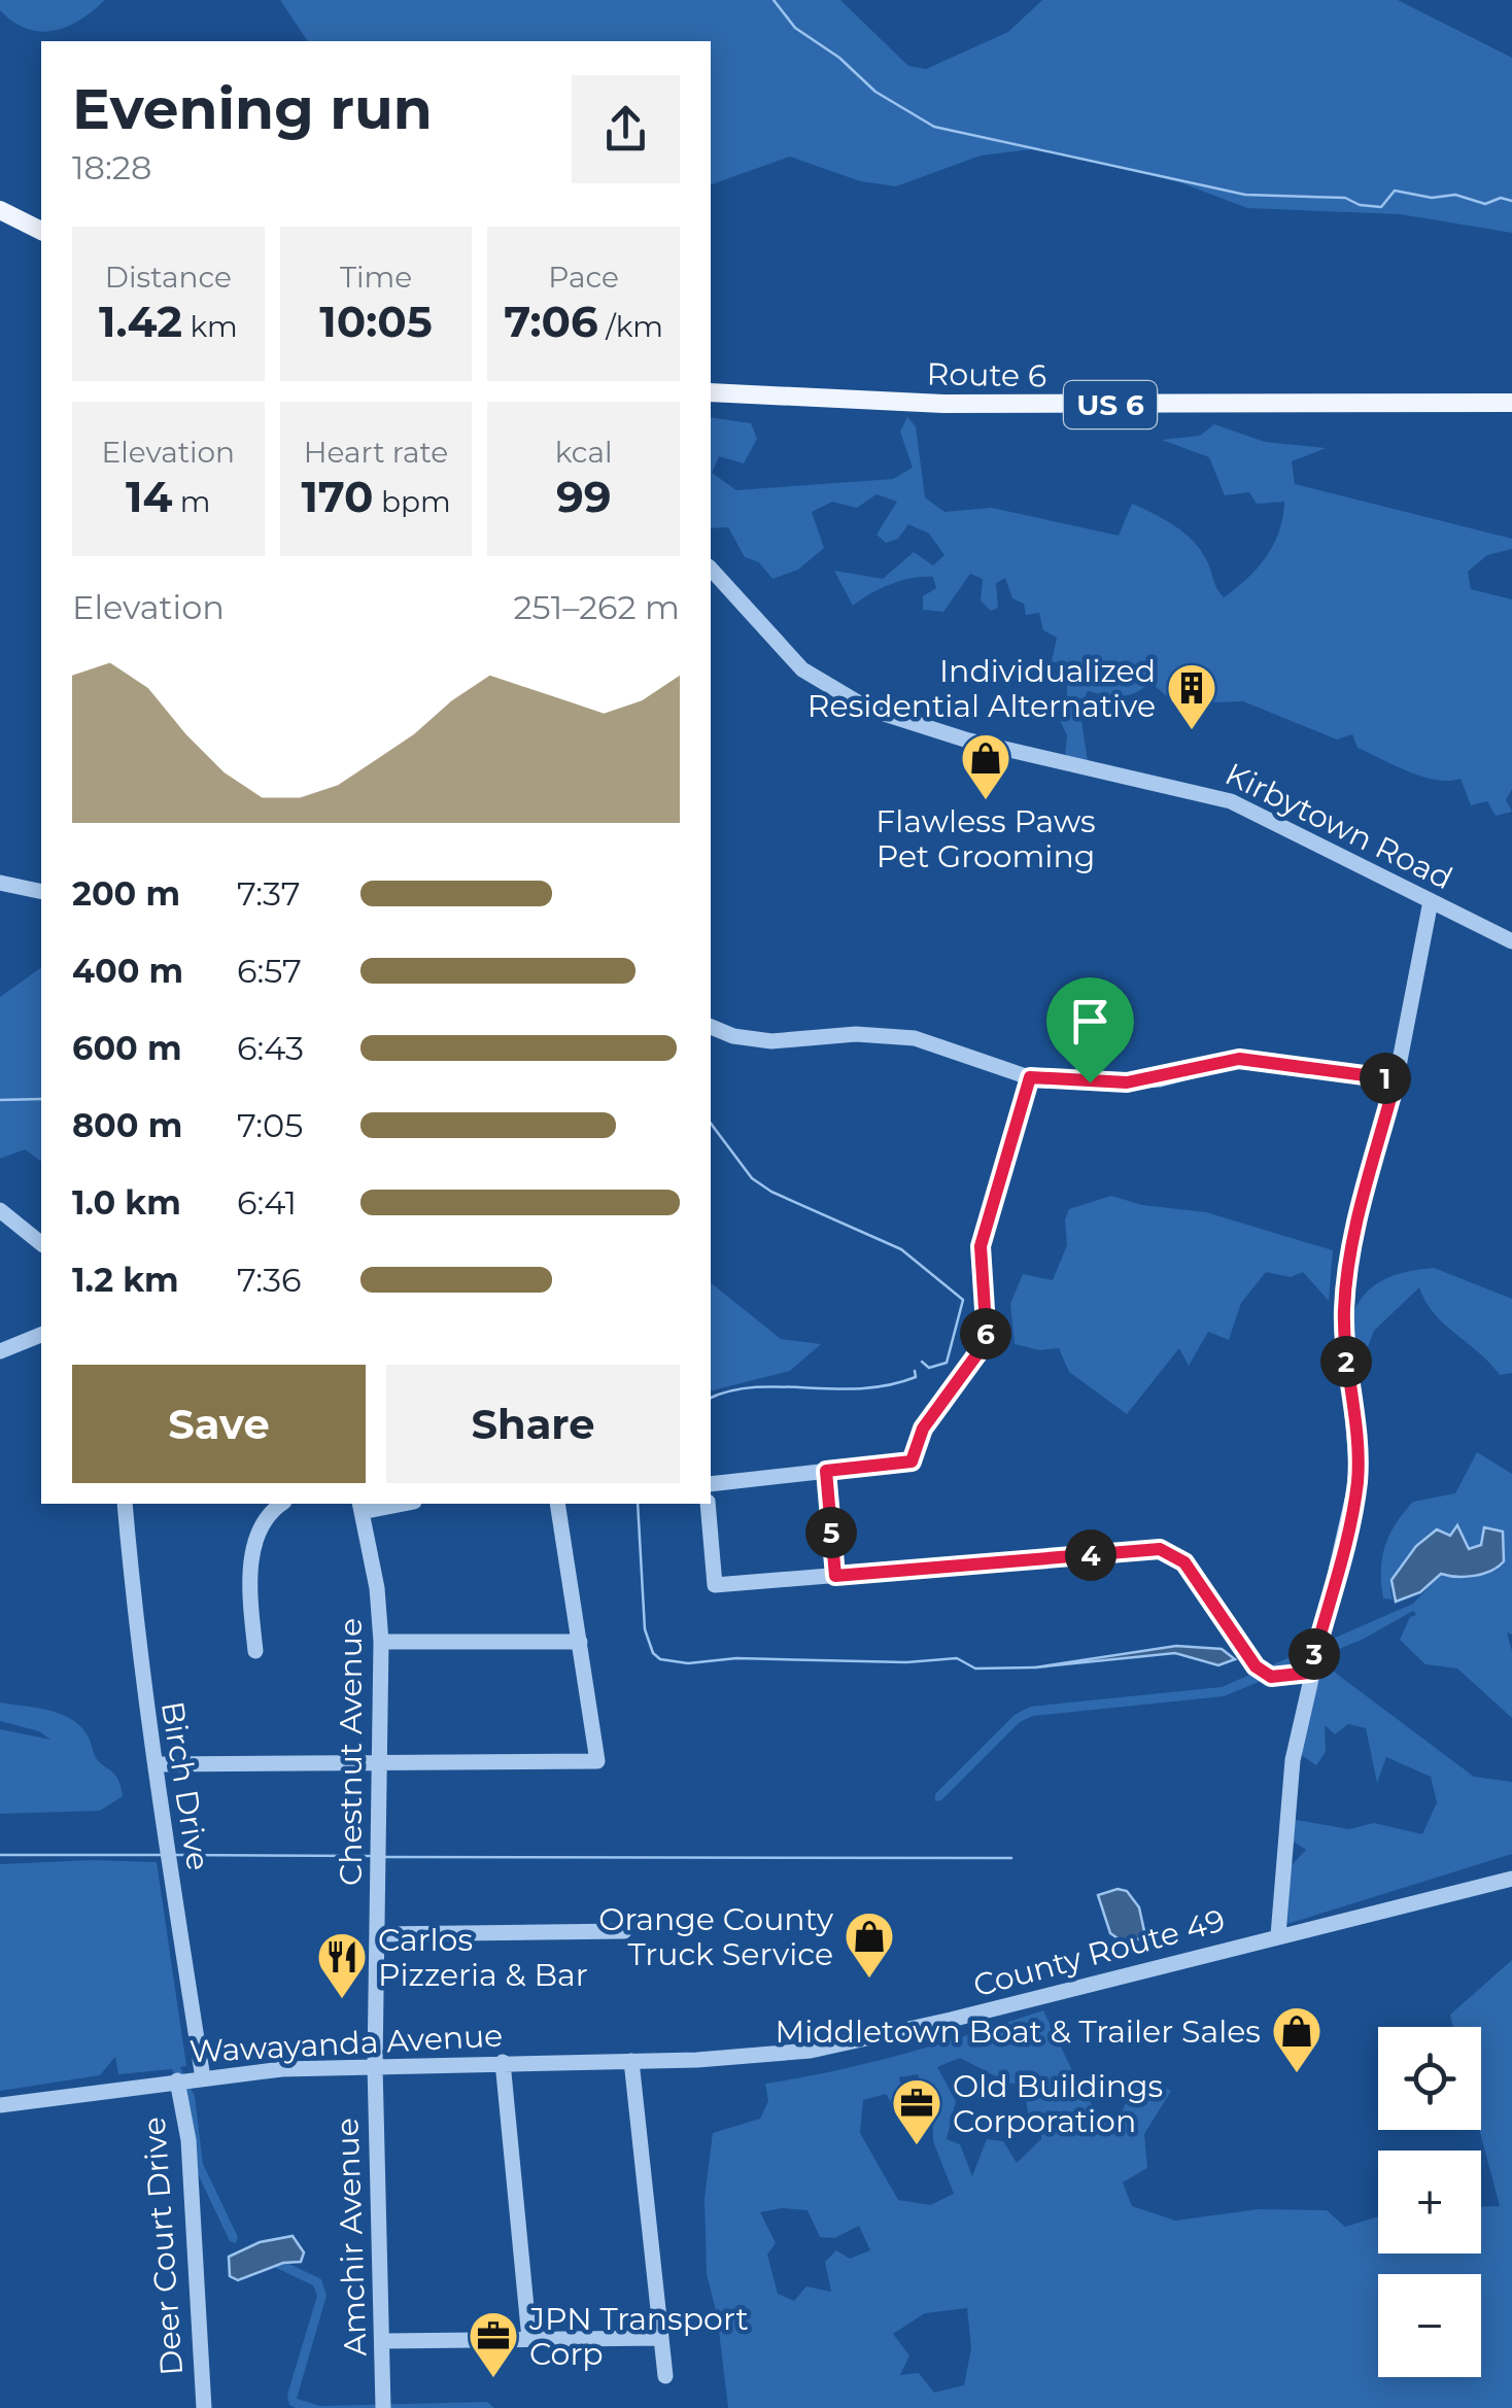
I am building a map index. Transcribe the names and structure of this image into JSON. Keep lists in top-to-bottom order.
{
  "streets": {
    "main road": ["Route 6", "US 6"],
    "street": [
      "Kirbytown Road",
      "Chestnut Avenue",
      "Birch Drive",
      "County Route 49",
      "Wawayanda Avenue",
      "Amchir Avenue",
      "Deer Court Drive"
    ]
  },
  "crossings": [
    ["Chestnut Avenue", "Wawayanda Avenue"],
    ["Chestnut Avenue", "Amchir Avenue"],
    ["Birch Drive", "Wawayanda Avenue"],
    ["County Route 49", "Wawayanda Avenue"],
    ["Wawayanda Avenue", "Amchir Avenue"],
    ["Wawayanda Avenue", "Deer Court Drive"]
  ],
  "places": {
    "building": ["Individualized Residential Alternative"],
    "shop": ["Flawless Paws Pet Grooming", "Orange County Truck Service", "Middletown Boat & Trailer Sales"],
    "restaurant": ["Carlos Pizzeria & Bar"],
    "office": ["Old Buildings Corporation", "JPN Transport Corp"]
  },
  "page": {
    "heading": ["Evening run", "18:28"],
    "stats": [
      ["Distance", "1.42 km"],
      ["Time", "10:05"],
      ["Pace", "7:06 /km"],
      ["Elevation", "14 m"],
      ["Heart rate", "170 bpm"],
      ["kcal", "99"]
    ],
    "chart": ["Elevation", "251–262 m"],
    "list": [
      {
        "name": "200 m",
        "note": "7:37"
      },
      {
        "name": "400 m",
        "note": "6:57"
      },
      {
        "name": "600 m",
        "note": "6:43"
      },
      {
        "name": "800 m",
        "note": "7:05"
      },
      {
        "name": "1.0 km",
        "note": "6:41"
      },
      {
        "name": "1.2 km",
        "note": "7:36"
      }
    ],
    "pins": [
      "1",
      "6",
      "2",
      "5",
      "4",
      "3"
    ],
    "buttons": ["Save", "Share"],
    "map_buttons": ["+", "−"]
  }
}
